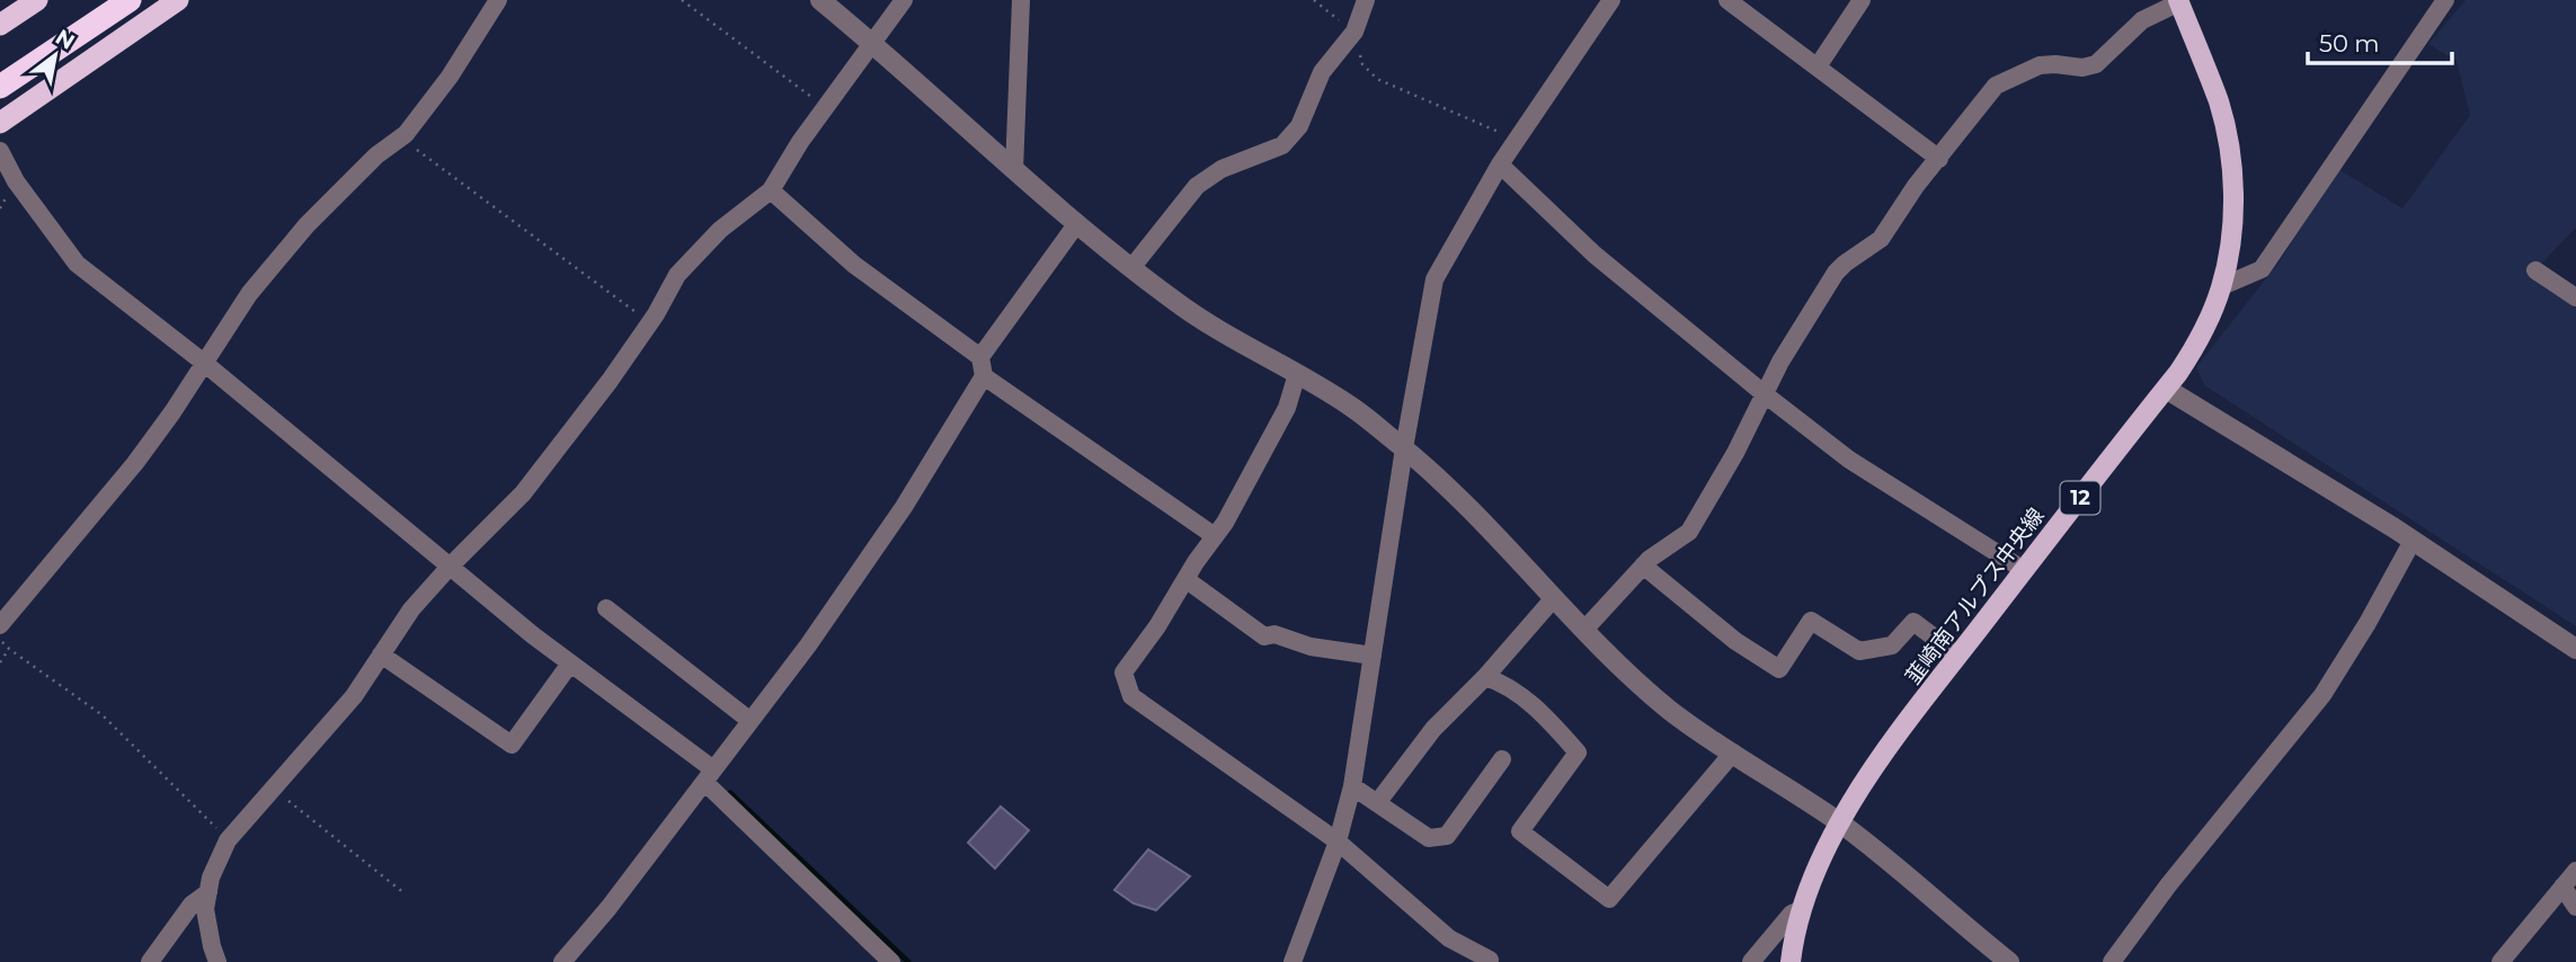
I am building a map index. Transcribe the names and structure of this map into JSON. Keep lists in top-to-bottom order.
{
  "streets": {
    "main road": ["12", "韮崎南アルプス中央線"]
  },
  "scale_bar": "50 m",
  "north": "top right"
}
